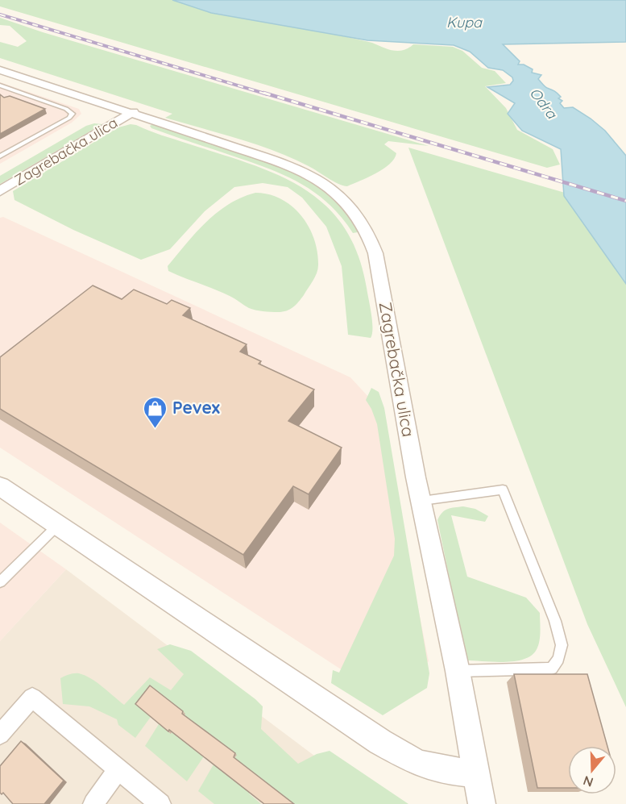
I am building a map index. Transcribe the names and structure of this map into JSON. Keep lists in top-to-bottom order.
{
  "streets": {
    "street": ["Zagrebačka ulica"]
  },
  "water": ["Kupa", "Odra"],
  "places": {
    "shop": ["Pevex"]
  },
  "north": "bottom"
}
